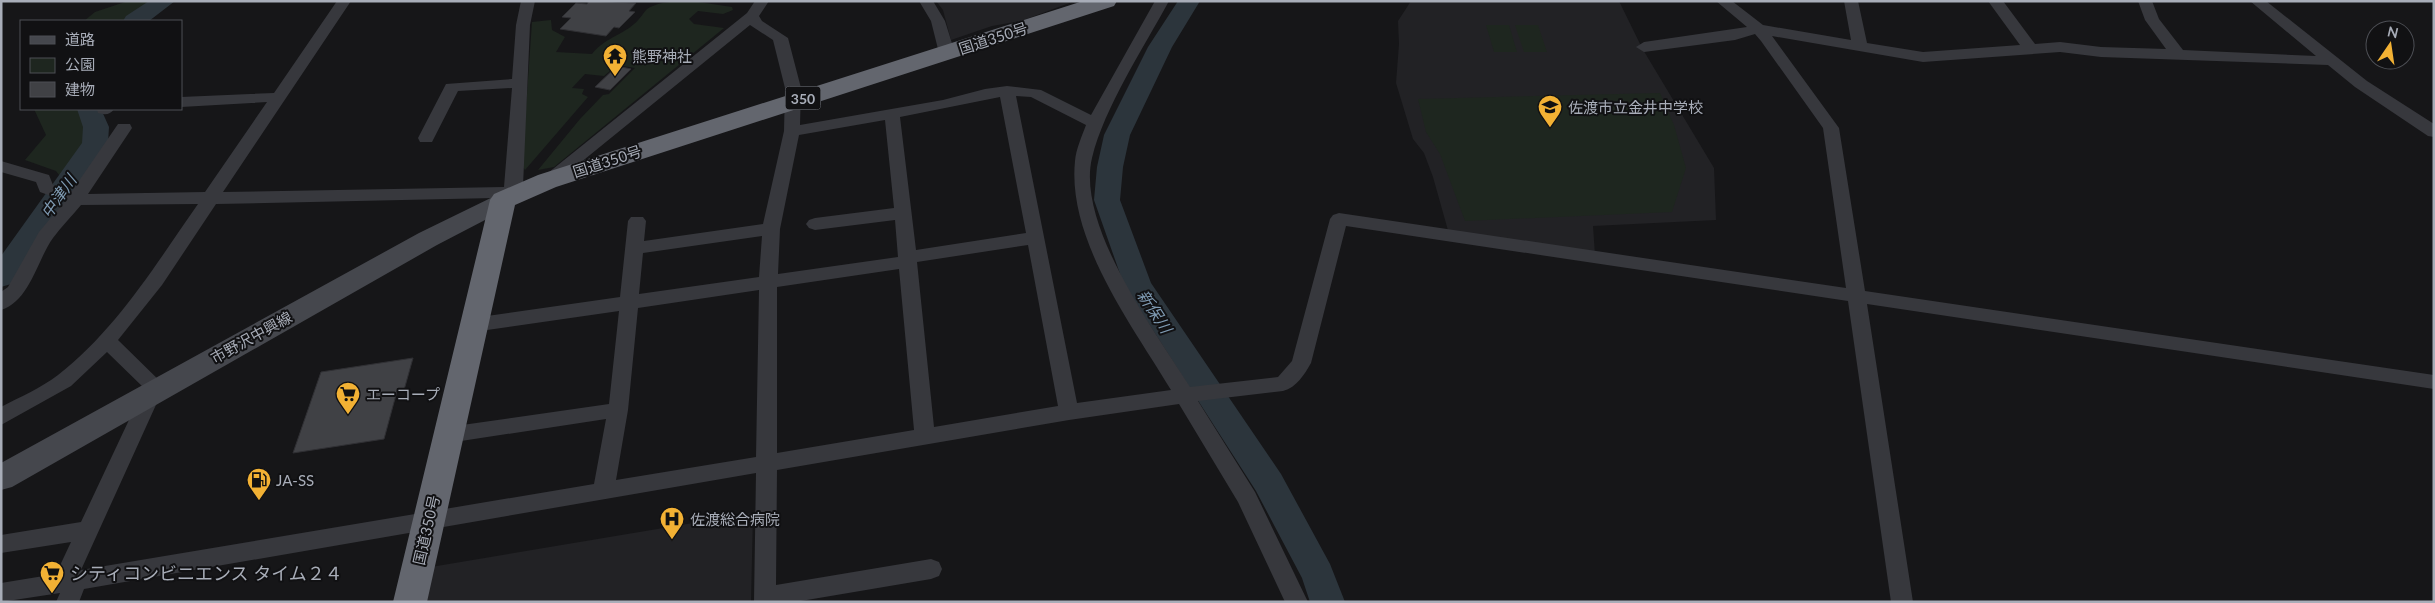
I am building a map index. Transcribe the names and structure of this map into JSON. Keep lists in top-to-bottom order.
{
  "streets": {
    "highway": ["国道350号", "350"],
    "main road": ["市野沢中興線"]
  },
  "crossings": [
    ["国道350号", "市野沢中興線"]
  ],
  "water": ["中津川", "新保川"],
  "places": {
    "temple": ["熊野神社"],
    "school or university": ["佐渡市立金井中学校"],
    "supermarket": ["エーコープ", "シティコンビニエンス タイム２４"],
    "fuel station": ["JA-SS"],
    "hospital": ["佐渡総合病院"]
  },
  "legend": ["道路", "公園", "建物"],
  "north": "top"
}
